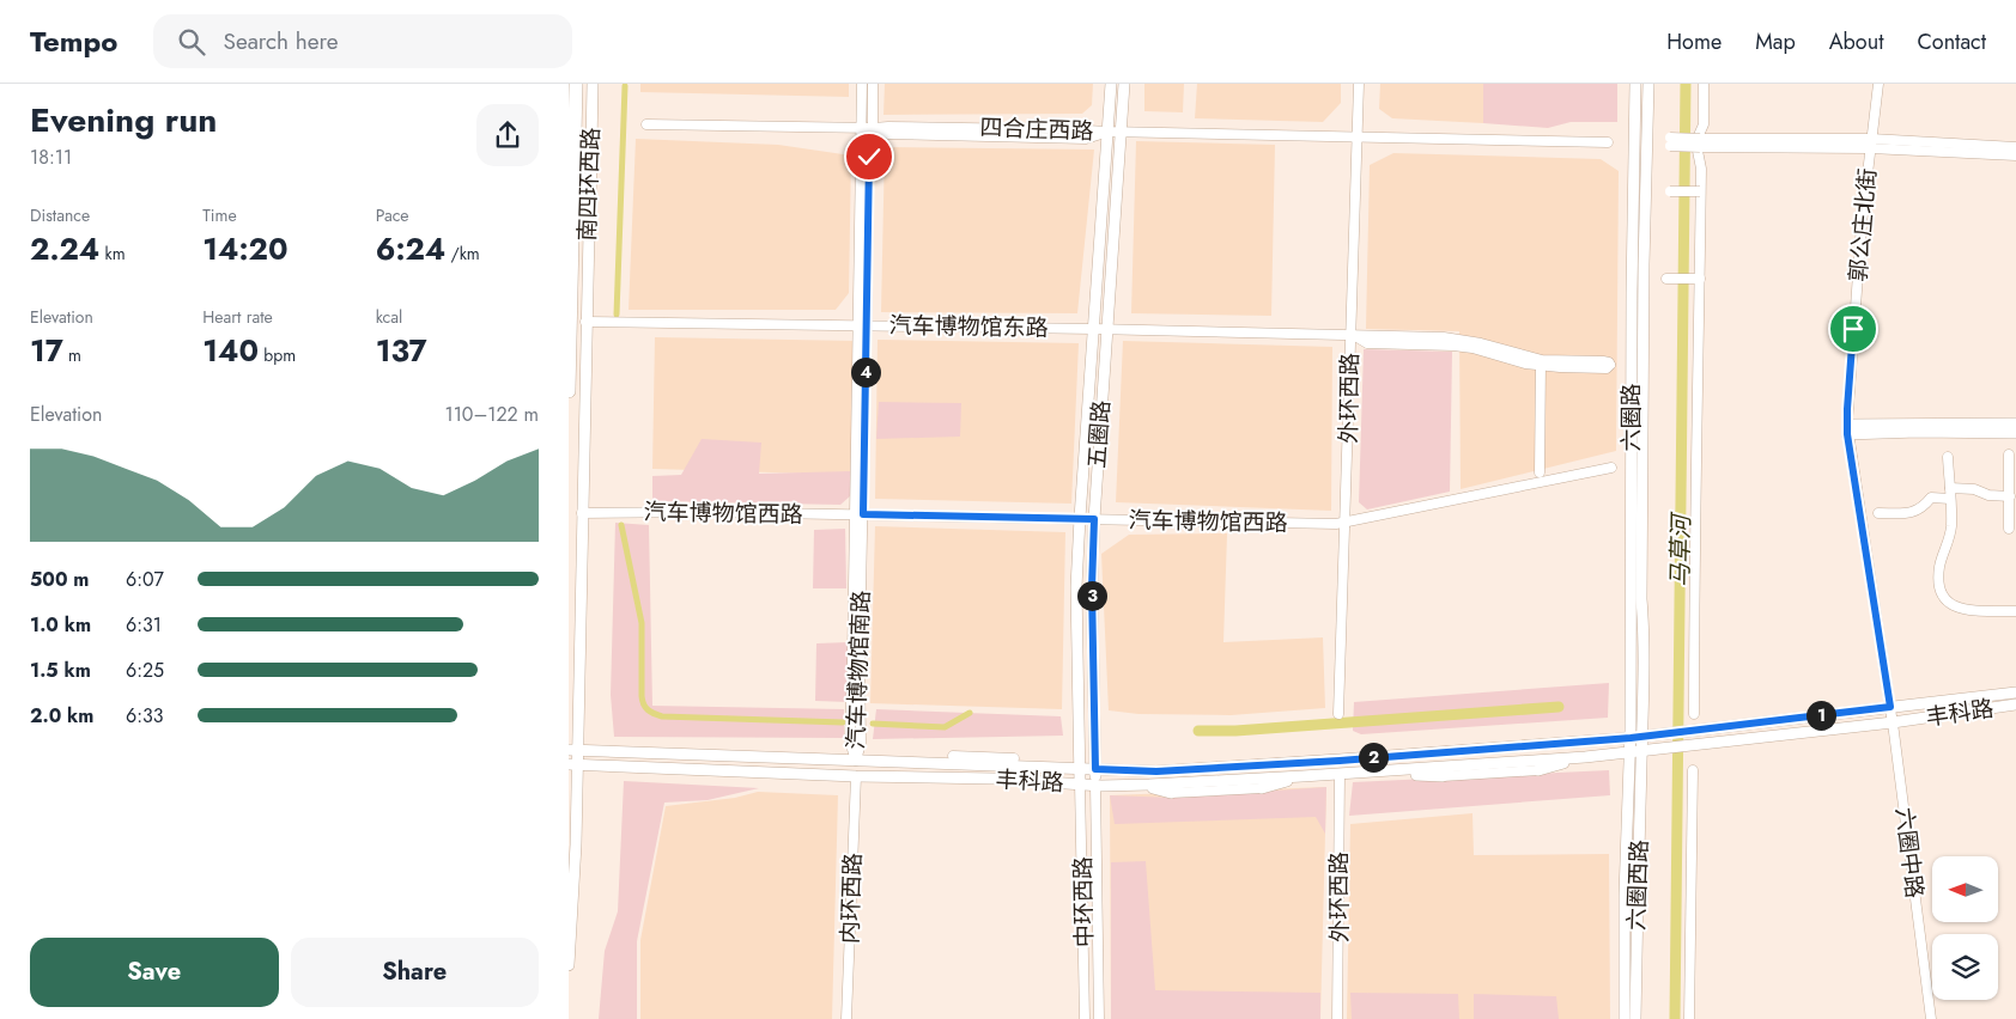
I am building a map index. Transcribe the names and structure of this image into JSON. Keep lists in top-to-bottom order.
{
  "streets": {
    "highway": ["南四环西路"],
    "main road": [
      "六圈路",
      "五圈路",
      "丰科路",
      "六圈西路"
    ],
    "street": [
      "四合庄西路",
      "郭公庄北街",
      "汽车博物馆东路",
      "外环西路",
      "汽车博物馆西路",
      "汽车博物馆南路",
      "六圈中路",
      "内环西路",
      "中环西路"
    ]
  },
  "crossings": [
    ["四合庄西路", "外环西路"],
    ["四合庄西路", "五圈路"],
    ["四合庄西路", "汽车博物馆南路"],
    ["南四环西路", "汽车博物馆东路"],
    ["南四环西路", "汽车博物馆西路"],
    ["南四环西路", "丰科路"],
    ["郭公庄北街", "丰科路"],
    ["郭公庄北街", "六圈中路"],
    ["汽车博物馆东路", "外环西路"],
    ["汽车博物馆东路", "五圈路"],
    ["汽车博物馆东路", "汽车博物馆南路"],
    ["外环西路", "汽车博物馆西路"],
    ["外环西路", "丰科路"],
    ["六圈路", "丰科路"],
    ["六圈路", "六圈西路"],
    ["五圈路", "汽车博物馆西路"],
    ["五圈路", "丰科路"],
    ["五圈路", "中环西路"],
    ["汽车博物馆西路", "汽车博物馆南路"],
    ["汽车博物馆南路", "丰科路"],
    ["丰科路", "六圈中路"],
    ["丰科路", "六圈西路"],
    ["丰科路", "内环西路"],
    ["丰科路", "中环西路"]
  ],
  "water": ["马草河"],
  "north": "left",
  "page": {
    "header": "Tempo",
    "search": "Search here",
    "nav": [
      "Home",
      "Map",
      "About",
      "Contact"
    ],
    "heading": ["Evening run", "18:11"],
    "stats": [
      ["Distance", "2.24 km"],
      ["Time", "14:20"],
      ["Pace", "6:24 /km"],
      ["Elevation", "17 m"],
      ["Heart rate", "140 bpm"],
      ["kcal", "137"]
    ],
    "pins": [
      "4",
      "3",
      "1",
      "2"
    ],
    "chart": ["Elevation", "110–122 m"],
    "list": [
      {
        "name": "500 m",
        "note": "6:07"
      },
      {
        "name": "1.0 km",
        "note": "6:31"
      },
      {
        "name": "1.5 km",
        "note": "6:25"
      },
      {
        "name": "2.0 km",
        "note": "6:33"
      }
    ],
    "buttons": ["Save", "Share"]
  }
}
